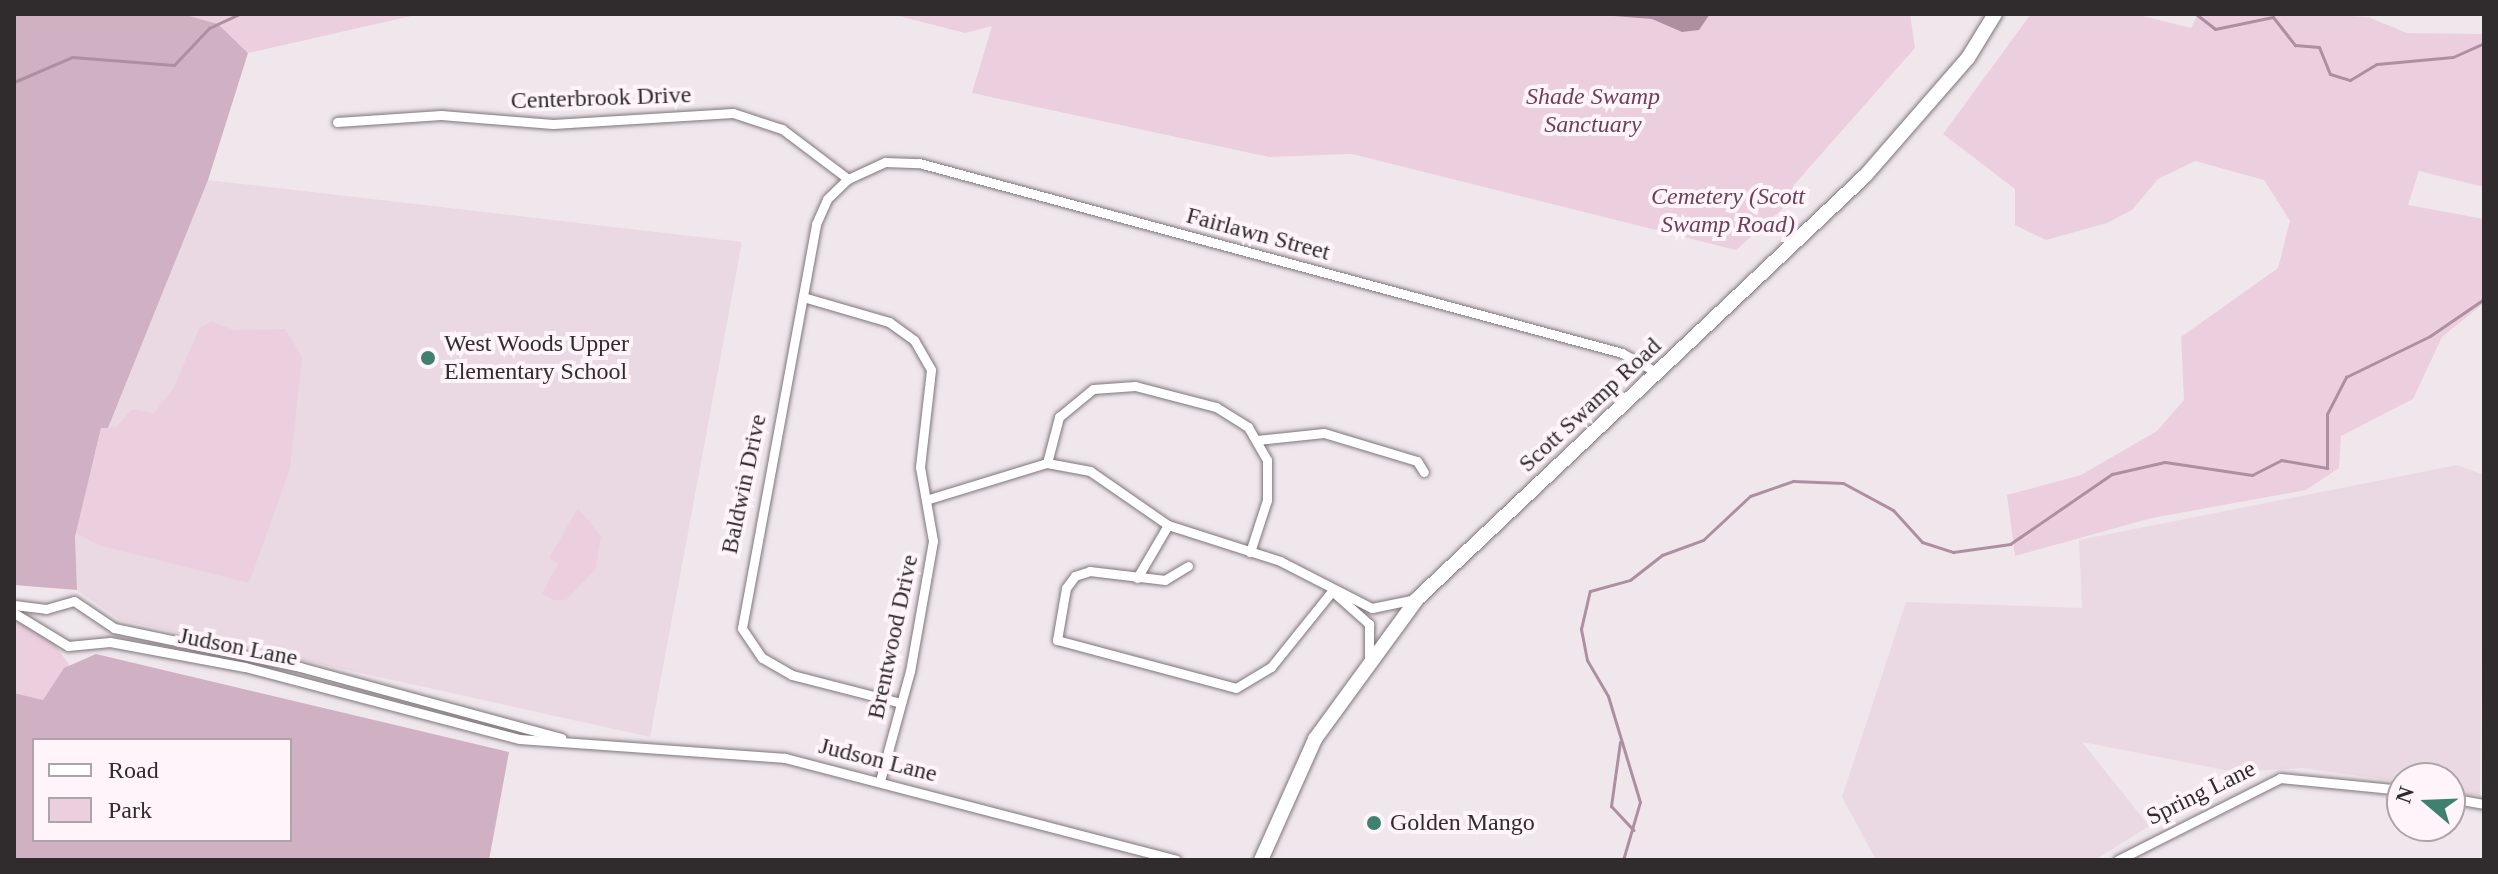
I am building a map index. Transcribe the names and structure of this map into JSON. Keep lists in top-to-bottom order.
{
  "streets": {
    "highway": ["Scott Swamp Road"],
    "street": [
      "Centerbrook Drive",
      "Fairlawn Street",
      "Baldwin Drive",
      "Brentwood Drive",
      "Judson Lane",
      "Spring Lane"
    ]
  },
  "crossings": [
    ["Centerbrook Drive", "Fairlawn Street"],
    ["Centerbrook Drive", "Baldwin Drive"],
    ["Fairlawn Street", "Scott Swamp Road"],
    ["Fairlawn Street", "Baldwin Drive"],
    ["Baldwin Drive", "Brentwood Drive"],
    ["Brentwood Drive", "Judson Lane"]
  ],
  "parks": ["Shade Swamp Sanctuary", "Cemetery (Scott Swamp Road)"],
  "places": ["West Woods Upper Elementary School", "Golden Mango"],
  "legend": ["Road", "Park"],
  "north": "left"
}
